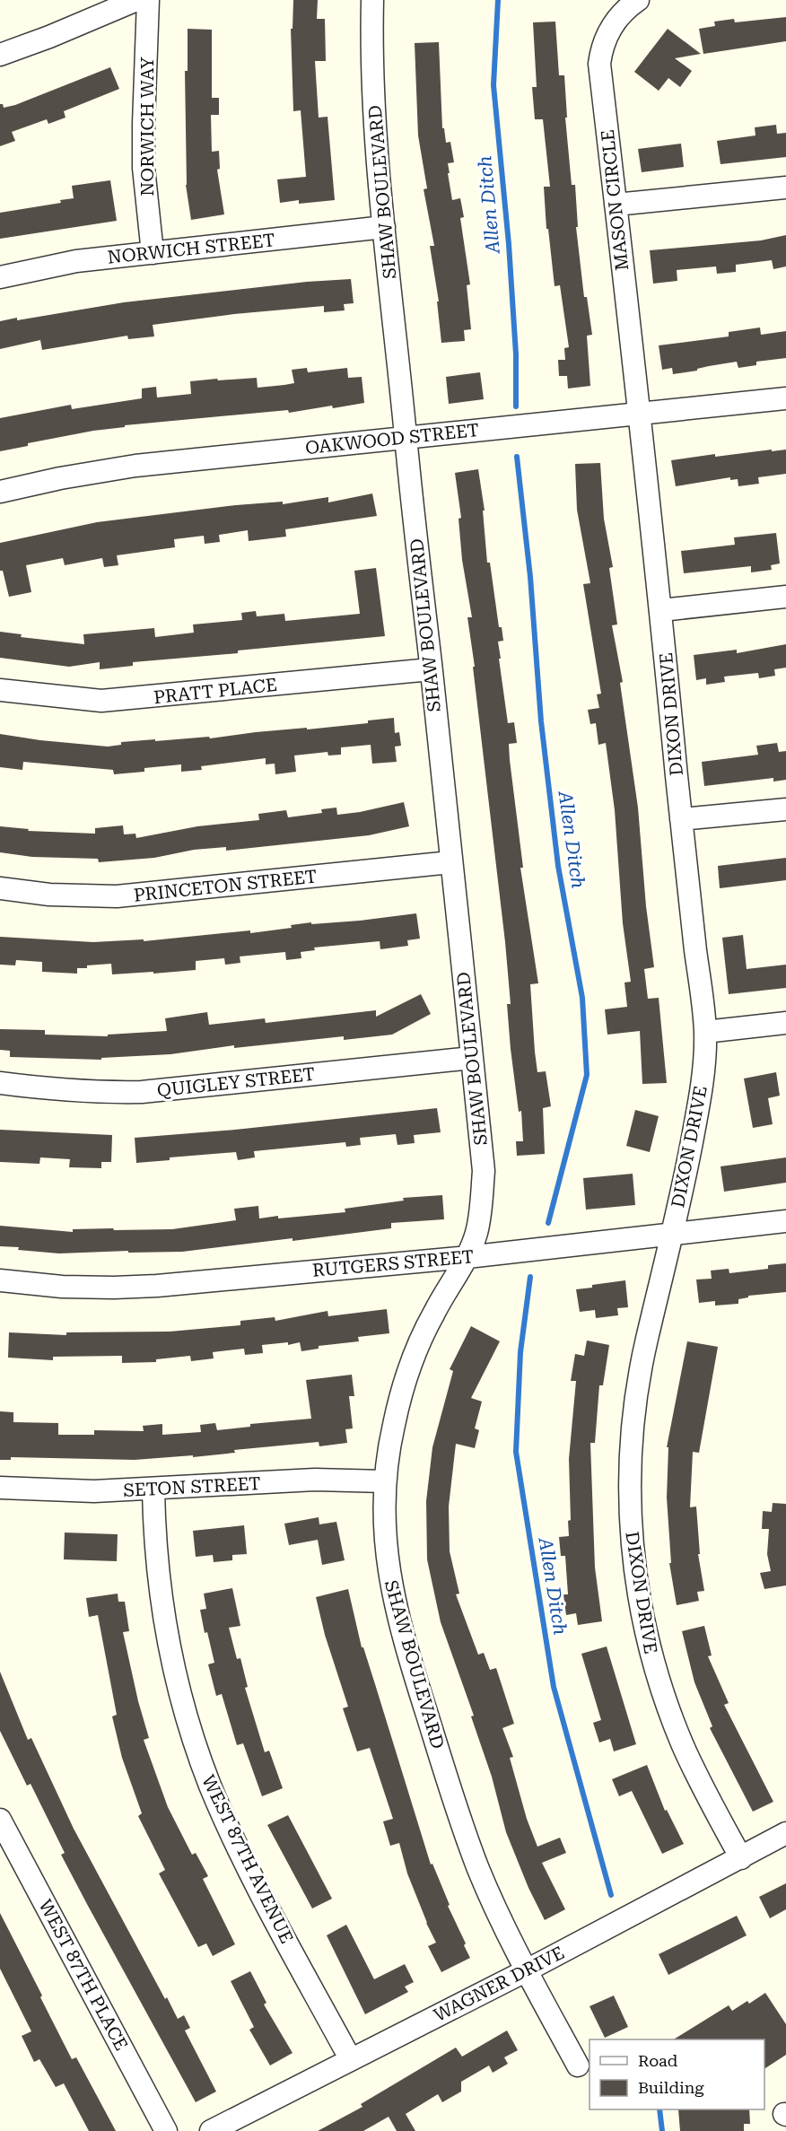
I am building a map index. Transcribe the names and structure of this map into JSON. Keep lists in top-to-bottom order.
{
  "streets": {
    "street": [
      "NORWICH WAY",
      "SHAW BOULEVARD",
      "MASON CIRCLE",
      "NORWICH STREET",
      "OAKWOOD STREET",
      "PRATT PLACE",
      "DIXON DRIVE",
      "PRINCETON STREET",
      "QUIGLEY STREET",
      "RUTGERS STREET",
      "SETON STREET",
      "WEST 87TH AVENUE",
      "WEST 87TH PLACE",
      "WAGNER DRIVE"
    ]
  },
  "crossings": [
    ["NORWICH WAY", "NORWICH STREET"],
    ["SHAW BOULEVARD", "NORWICH STREET"],
    ["SHAW BOULEVARD", "OAKWOOD STREET"],
    ["SHAW BOULEVARD", "PRATT PLACE"],
    ["SHAW BOULEVARD", "PRINCETON STREET"],
    ["SHAW BOULEVARD", "QUIGLEY STREET"],
    ["SHAW BOULEVARD", "RUTGERS STREET"],
    ["SHAW BOULEVARD", "SETON STREET"],
    ["SHAW BOULEVARD", "WAGNER DRIVE"],
    ["MASON CIRCLE", "OAKWOOD STREET"],
    ["MASON CIRCLE", "DIXON DRIVE"],
    ["OAKWOOD STREET", "DIXON DRIVE"],
    ["DIXON DRIVE", "RUTGERS STREET"],
    ["DIXON DRIVE", "WAGNER DRIVE"],
    ["SETON STREET", "WEST 87TH AVENUE"],
    ["WEST 87TH AVENUE", "WAGNER DRIVE"]
  ],
  "water": ["Allen Ditch"],
  "legend": ["Road", "Building"]
}
